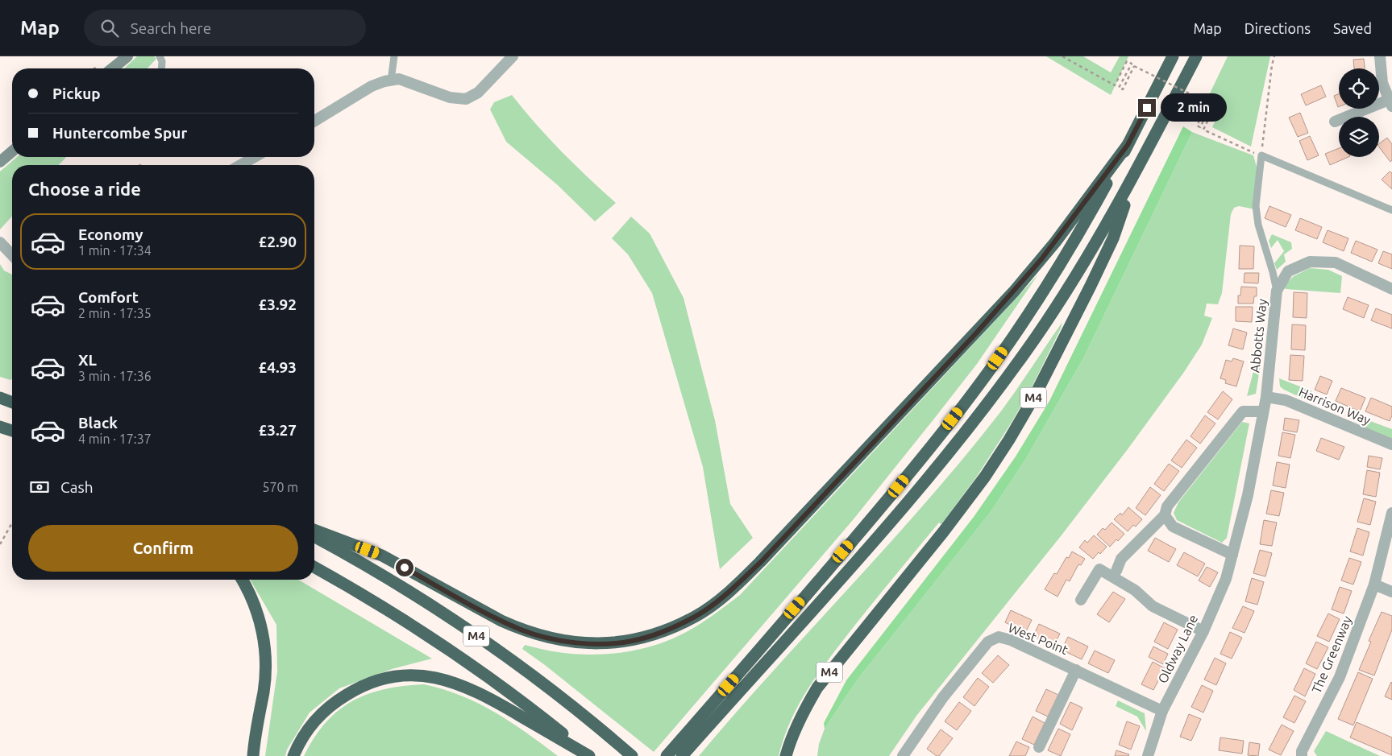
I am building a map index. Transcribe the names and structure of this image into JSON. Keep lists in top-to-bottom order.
{
  "streets": {
    "highway": ["M4"],
    "street": [
      "Abbotts Way",
      "Harrison Way",
      "West Point",
      "Oldway Lane",
      "The Greenway"
    ]
  },
  "crossings": [
    ["Abbotts Way", "Harrison Way"],
    ["Abbotts Way", "Oldway Lane"],
    ["Harrison Way", "Oldway Lane"],
    ["West Point", "Oldway Lane"]
  ],
  "page": {
    "header": "Map",
    "search": "Search here",
    "nav": ["Map", "Directions", "Saved"],
    "banner": ["Pickup", "Huntercombe Spur"],
    "bubble": "2 min",
    "heading": "Choose a ride",
    "list": [
      {
        "name": "Economy",
        "note": "1 min · 17:34",
        "value": "£2.90"
      },
      {
        "name": "Comfort",
        "note": "2 min · 17:35",
        "value": "£3.92"
      },
      {
        "name": "XL",
        "note": "3 min · 17:36",
        "value": "£4.93"
      },
      {
        "name": "Black",
        "note": "4 min · 17:37",
        "value": "£3.27"
      }
    ],
    "pay": ["Cash", "570 m"],
    "buttons": "Confirm"
  }
}
